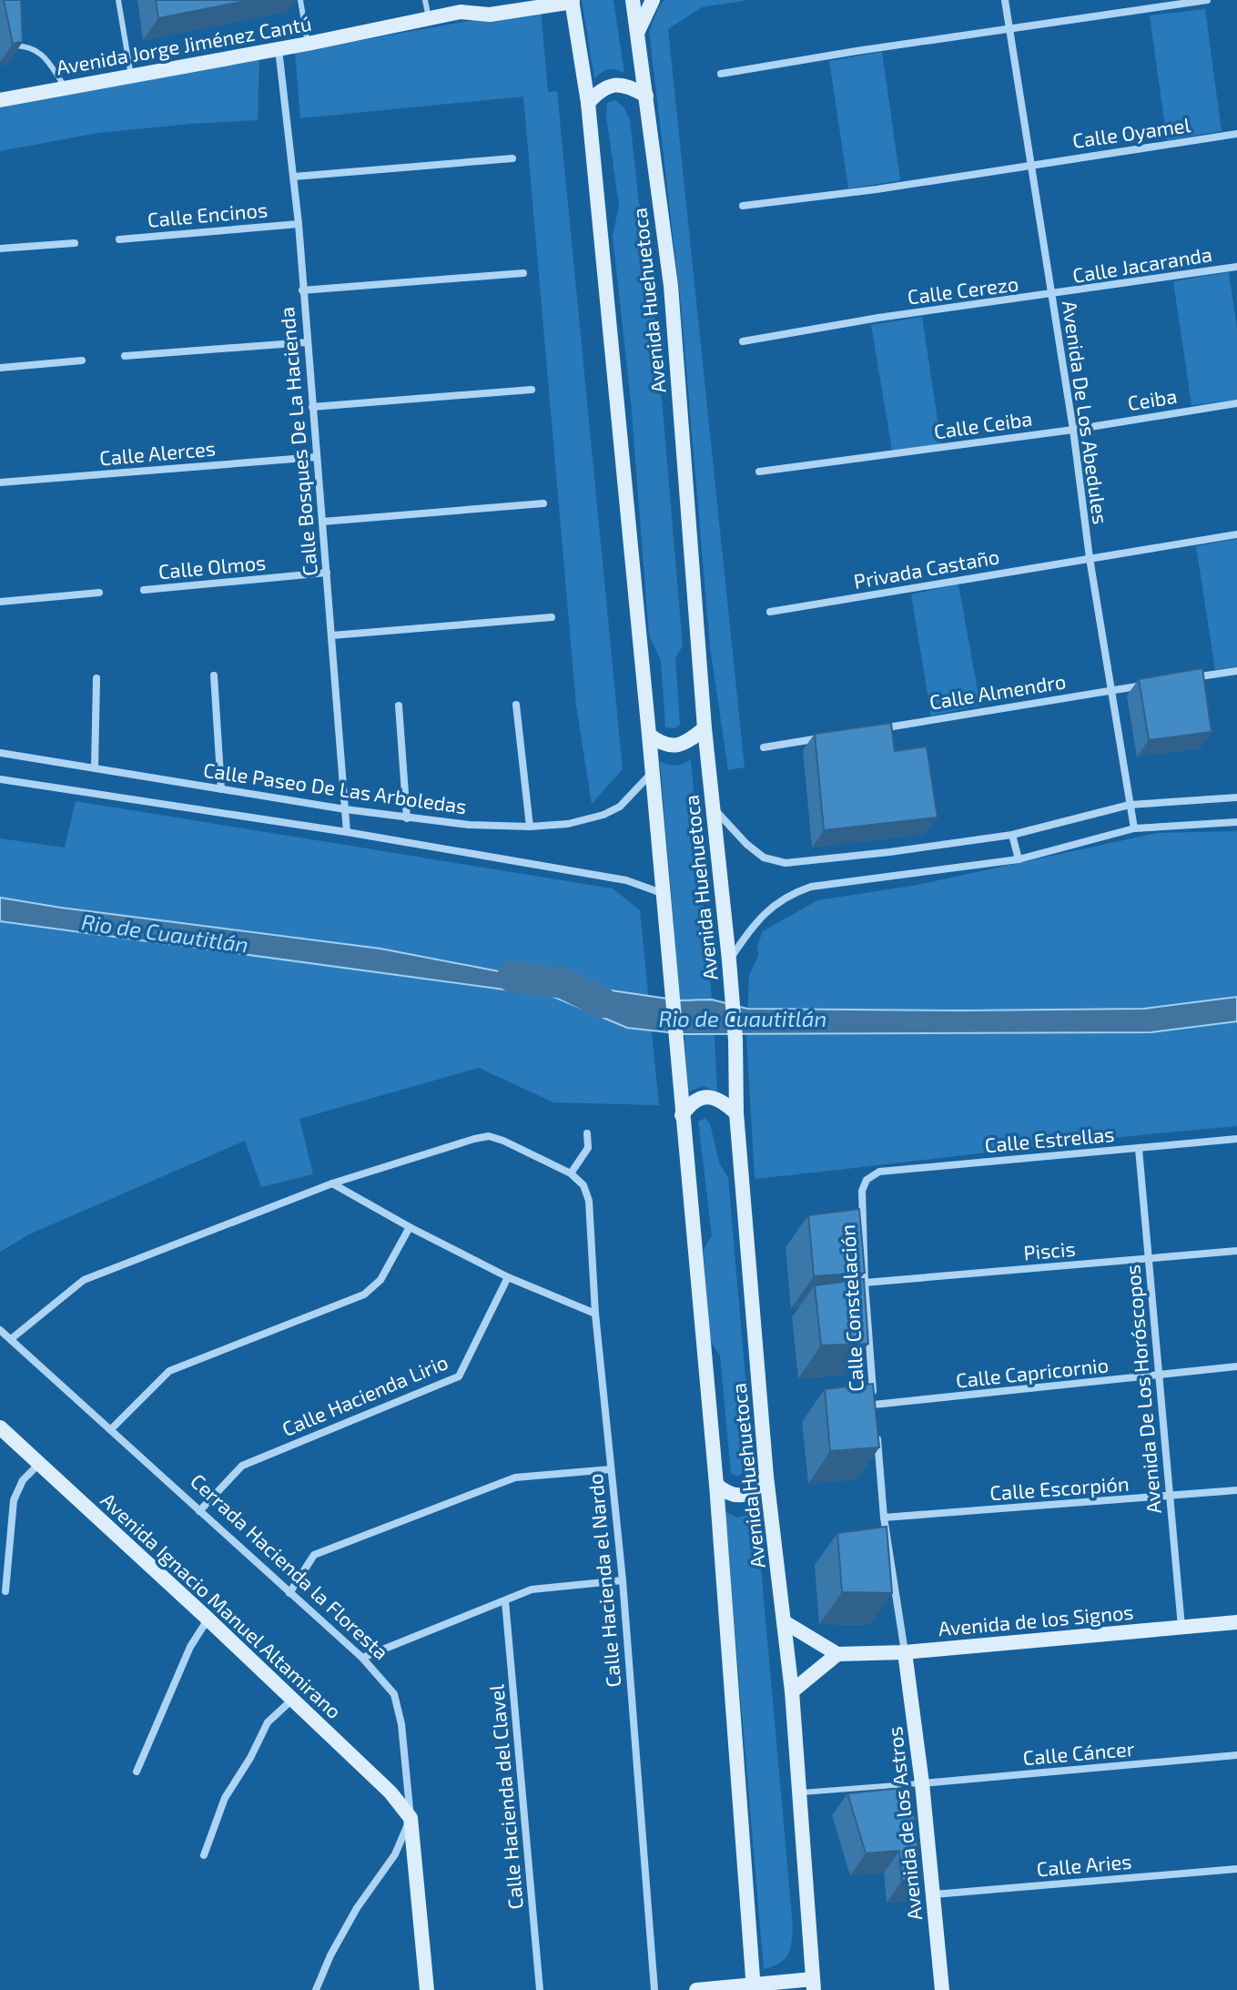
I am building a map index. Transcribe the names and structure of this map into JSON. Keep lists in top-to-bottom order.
{
  "streets": {
    "main road": [
      "Avenida Jorge Jiménez Cantú",
      "Avenida Huehuetoca",
      "Cerrada Hacienda la Floresta",
      "Avenida Ignacio Manuel Altamirano",
      "Avenida de los Signos",
      "Avenida de los Astros"
    ],
    "street": [
      "Calle Oyamel",
      "Calle Encinos",
      "Calle Jacaranda",
      "Calle Cerezo",
      "Ceiba",
      "Avenida De Los Abedules",
      "Calle Ceiba",
      "Calle Bosques De La Hacienda",
      "Calle Alerces",
      "Calle Olmos",
      "Privada Castaño",
      "Calle Almendro",
      "Calle Paseo De Las Arboledas",
      "Calle Estrellas",
      "Piscis",
      "Calle Constelación",
      "Calle Capricornio",
      "Avenida De Los Horóscopos",
      "Calle Hacienda Lirio",
      "Calle Escorpión",
      "Calle Hacienda el Nardo",
      "Calle Cáncer",
      "Calle Hacienda del Clavel",
      "Calle Aries"
    ]
  },
  "crossings": [
    ["Avenida Jorge Jiménez Cantú", "Avenida Huehuetoca"],
    ["Avenida Jorge Jiménez Cantú", "Calle Bosques De La Hacienda"],
    ["Calle Oyamel", "Avenida De Los Abedules"],
    ["Calle Encinos", "Calle Bosques De La Hacienda"],
    ["Calle Jacaranda", "Calle Cerezo"],
    ["Calle Jacaranda", "Avenida De Los Abedules"],
    ["Calle Cerezo", "Avenida De Los Abedules"],
    ["Avenida Huehuetoca", "Calle Paseo De Las Arboledas"],
    ["Ceiba", "Avenida De Los Abedules"],
    ["Ceiba", "Calle Ceiba"],
    ["Avenida De Los Abedules", "Calle Ceiba"],
    ["Avenida De Los Abedules", "Privada Castaño"],
    ["Avenida De Los Abedules", "Calle Almendro"],
    ["Calle Bosques De La Hacienda", "Calle Alerces"],
    ["Calle Bosques De La Hacienda", "Calle Olmos"],
    ["Calle Bosques De La Hacienda", "Calle Paseo De Las Arboledas"],
    ["Calle Estrellas", "Calle Constelación"],
    ["Calle Estrellas", "Avenida De Los Horóscopos"],
    ["Piscis", "Calle Constelación"],
    ["Piscis", "Avenida De Los Horóscopos"],
    ["Calle Constelación", "Calle Capricornio"],
    ["Calle Capricornio", "Avenida De Los Horóscopos"],
    ["Avenida De Los Horóscopos", "Calle Escorpión"],
    ["Avenida De Los Horóscopos", "Avenida de los Signos"],
    ["Calle Hacienda Lirio", "Cerrada Hacienda la Floresta"],
    ["Cerrada Hacienda la Floresta", "Avenida Ignacio Manuel Altamirano"],
    ["Avenida de los Signos", "Avenida de los Astros"],
    ["Calle Cáncer", "Avenida de los Astros"],
    ["Avenida de los Astros", "Calle Aries"]
  ],
  "water": ["Rio de Cuautitlán"]
}
